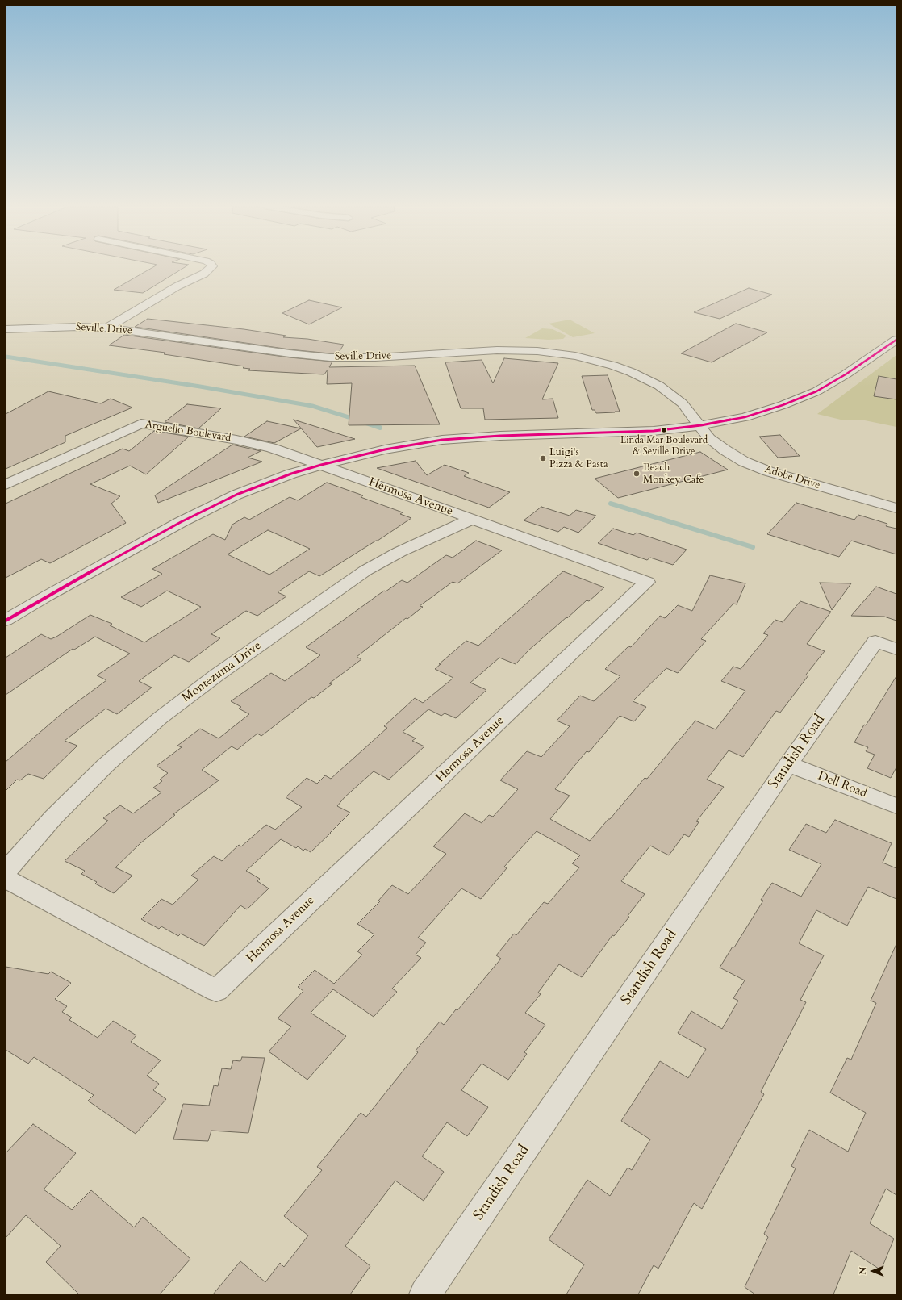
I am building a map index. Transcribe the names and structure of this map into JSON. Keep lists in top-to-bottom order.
{
  "streets": {
    "street": [
      "Seville Drive",
      "Arguello Boulevard",
      "Adobe Drive",
      "Hermosa Avenue",
      "Montezuma Drive",
      "Standish Road",
      "Dell Road"
    ]
  },
  "crossings": [
    ["Seville Drive", "Adobe Drive"],
    ["Arguello Boulevard", "Hermosa Avenue"],
    ["Hermosa Avenue", "Montezuma Drive"],
    ["Standish Road", "Dell Road"]
  ],
  "places": ["Linda Mar Boulevard & Seville Drive", "Luigi's Pizza & Pasta", "Beach Monkey Cafe"],
  "north": "left"
}
